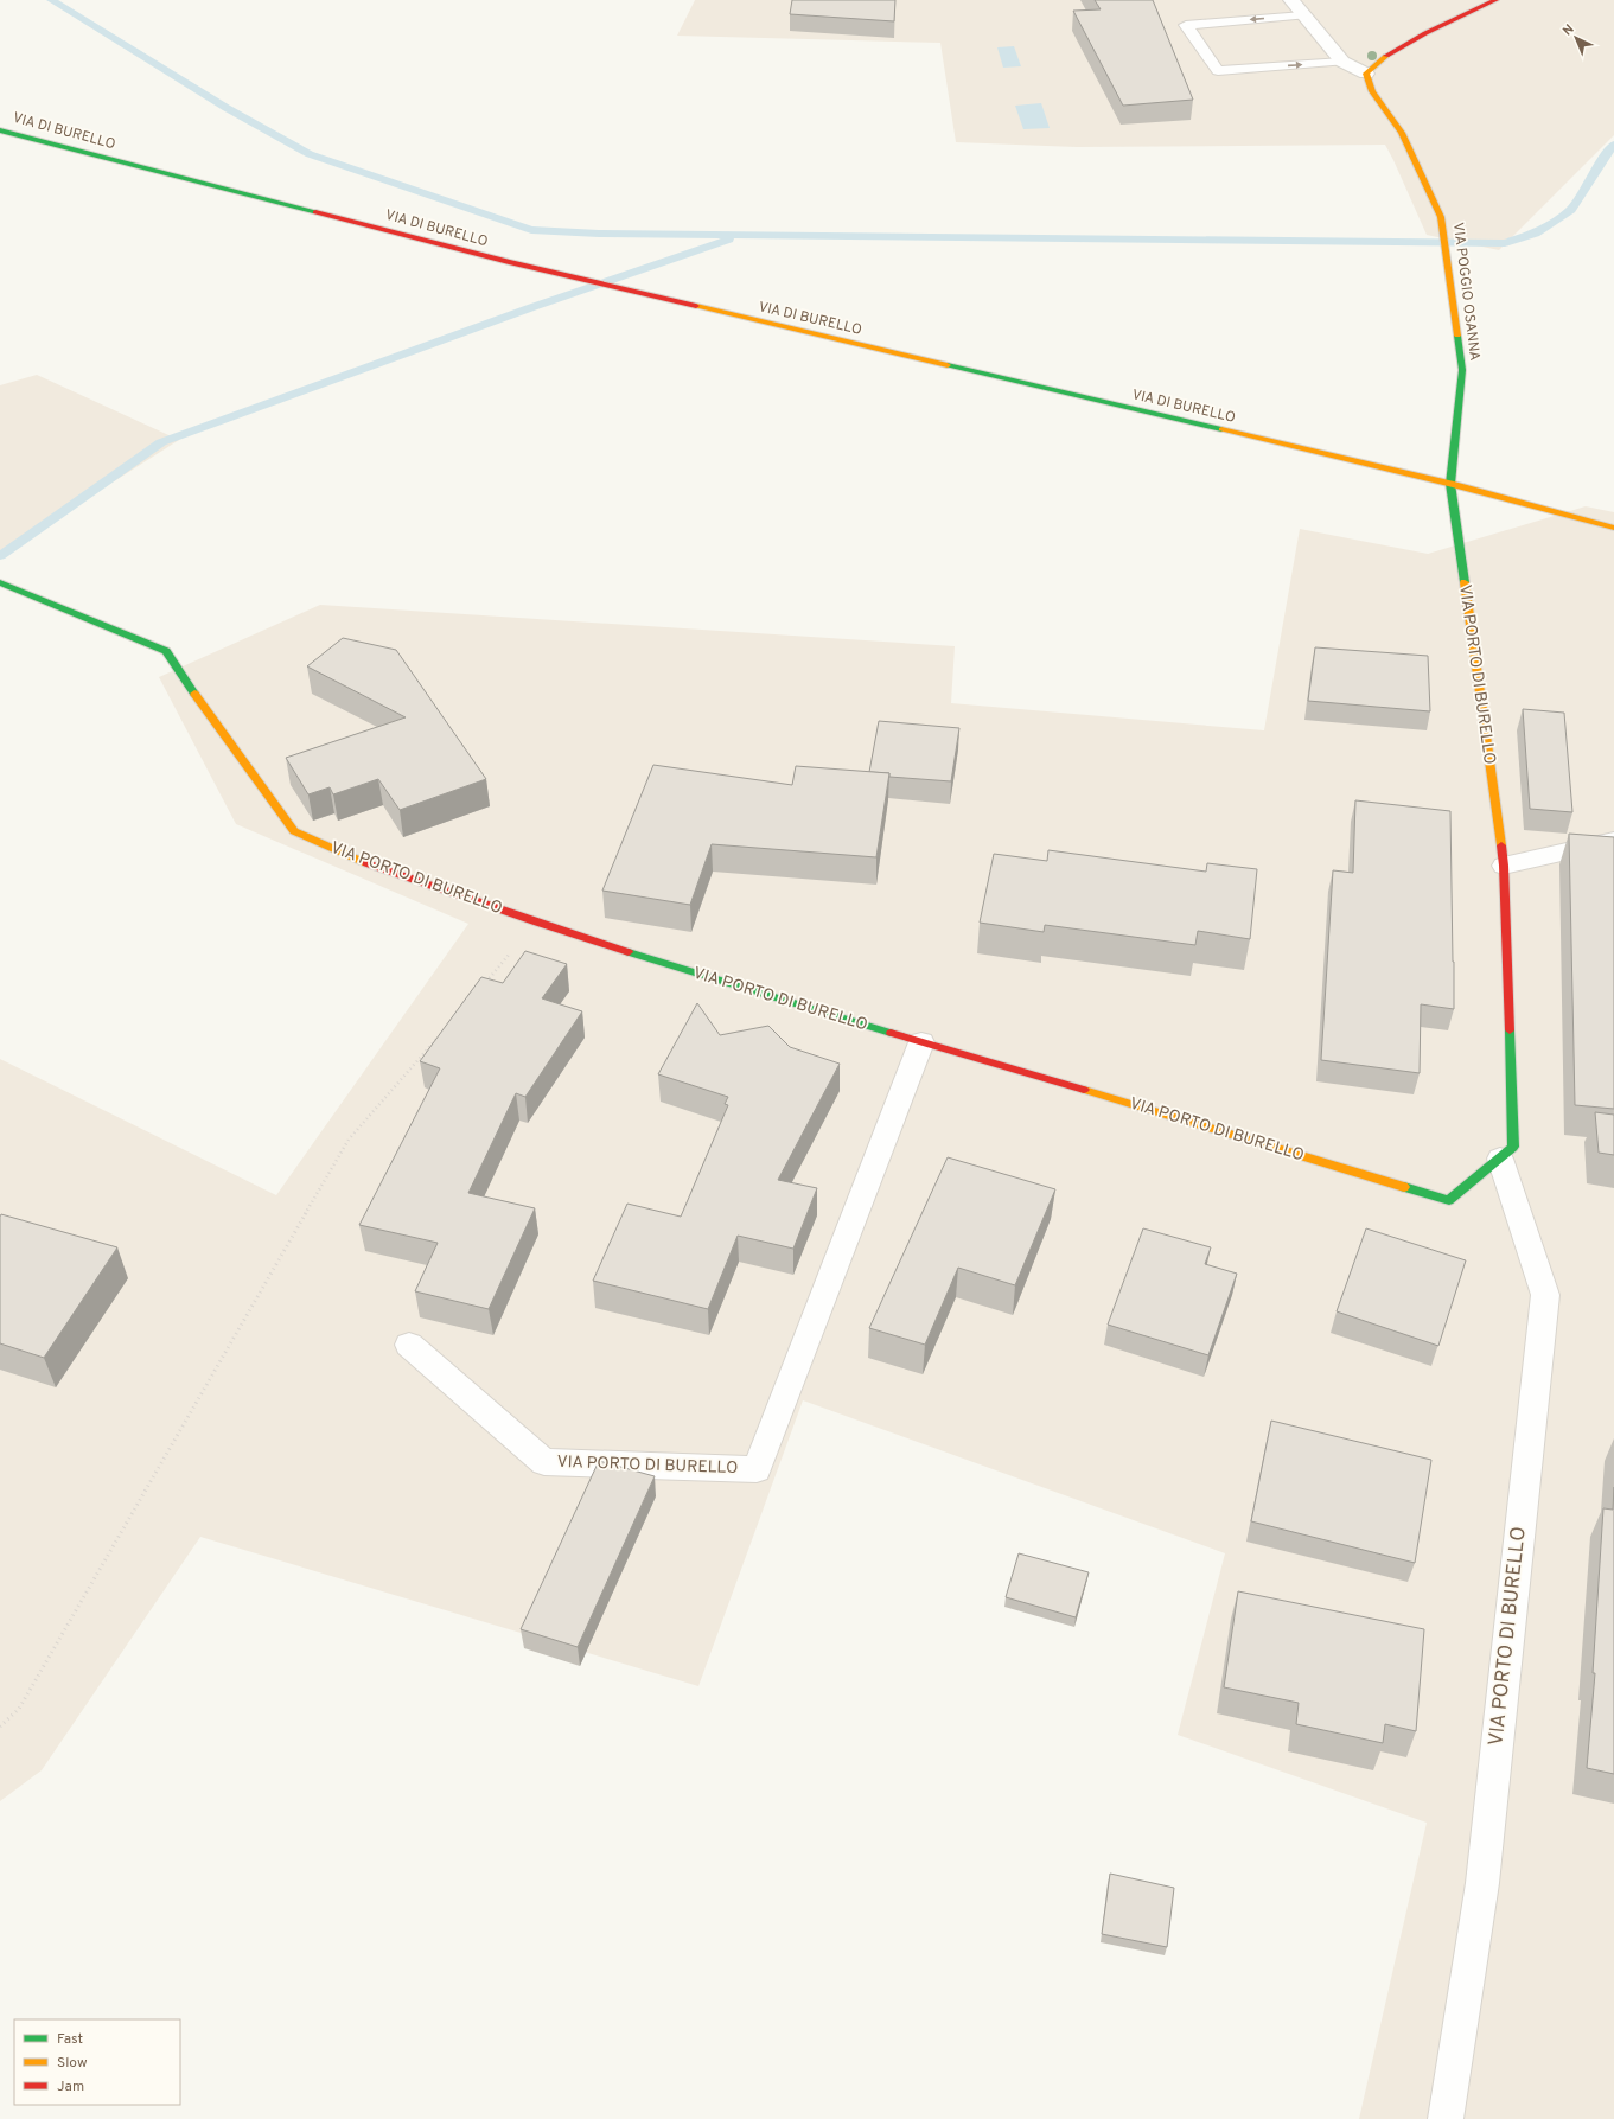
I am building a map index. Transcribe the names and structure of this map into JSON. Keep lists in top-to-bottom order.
{
  "streets": {
    "street": ["VIA DI BURELLO", "VIA POGGIO OSANNA", "VIA PORTO DI BURELLO"]
  },
  "crossings": [
    ["VIA DI BURELLO", "VIA POGGIO OSANNA"],
    ["VIA DI BURELLO", "VIA PORTO DI BURELLO"],
    ["VIA POGGIO OSANNA", "VIA PORTO DI BURELLO"]
  ],
  "legend": ["Fast", "Slow", "Jam"],
  "north": "top left"
}
